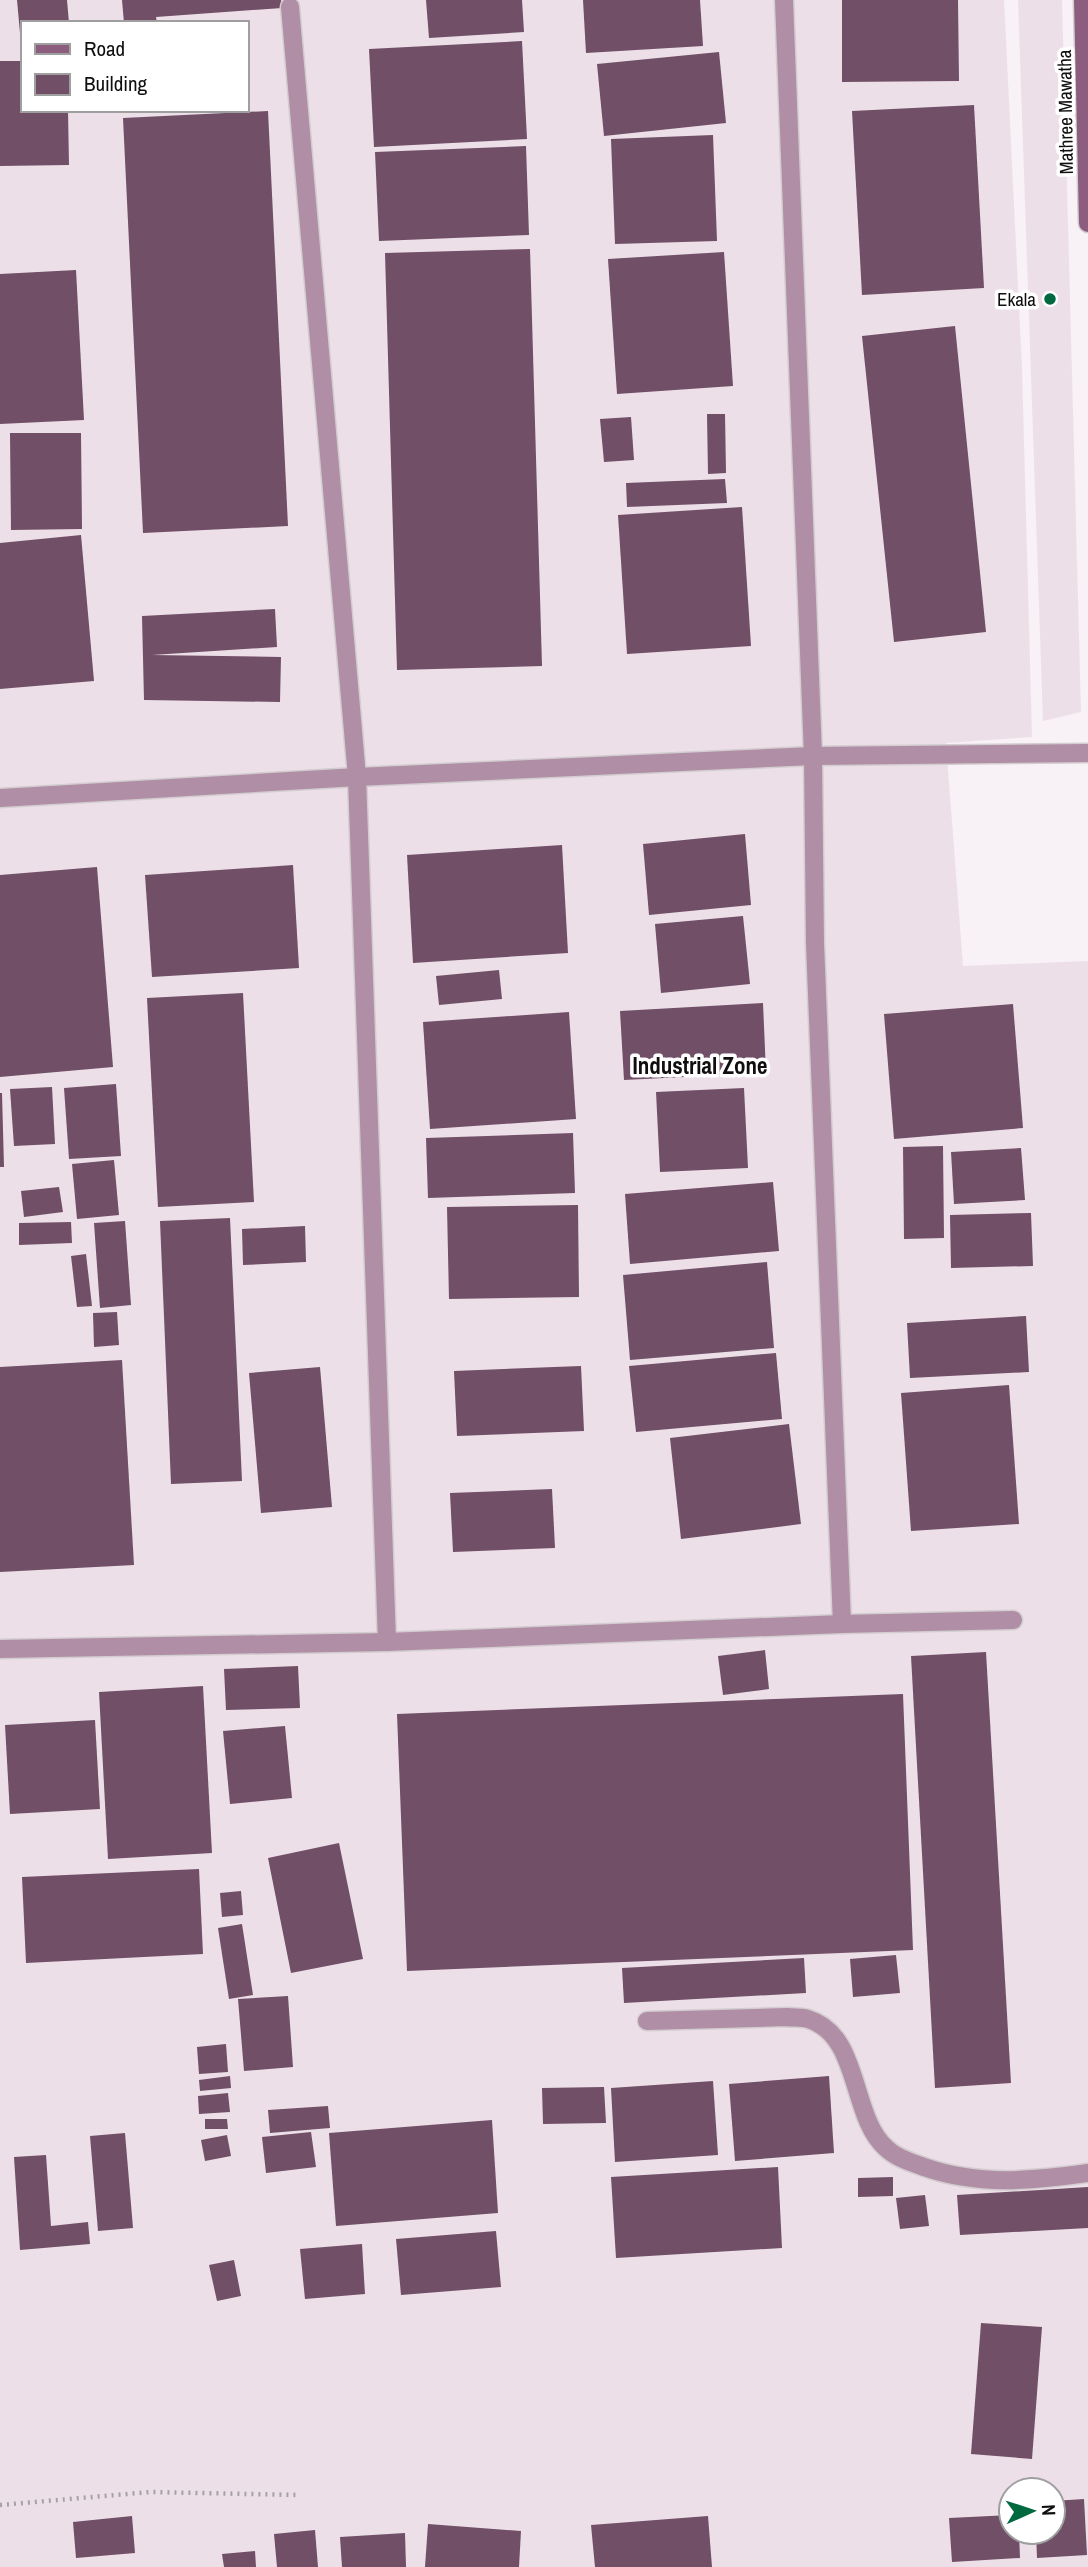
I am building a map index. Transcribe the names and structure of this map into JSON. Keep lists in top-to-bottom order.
{
  "streets": {
    "street": ["Mathree Mawatha"]
  },
  "districts": ["Industrial Zone"],
  "places": ["Ekala"],
  "legend": ["Road", "Building"],
  "north": "right"
}
